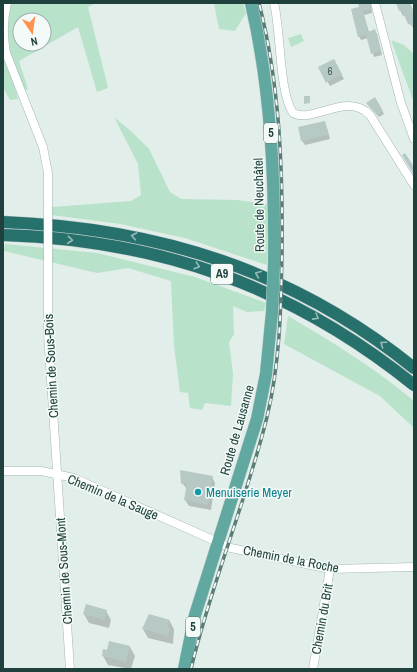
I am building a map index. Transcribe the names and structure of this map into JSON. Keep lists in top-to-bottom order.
{
  "streets": {
    "highway": ["A9"],
    "main road": ["5", "Route de Neuchâtel", "Route de Lausanne"],
    "street": [
      "Chemin de Sous-Bois",
      "Chemin de la Sauge",
      "Chemin de la Roche",
      "Chemin de Sous-Mont",
      "Chemin du Brit"
    ]
  },
  "crossings": [
    ["Route de Neuchâtel", "Route de Lausanne"],
    ["Chemin de Sous-Bois", "Chemin de la Sauge"],
    ["Chemin de Sous-Bois", "Chemin de Sous-Mont"],
    ["Route de Lausanne", "Chemin de la Sauge"],
    ["Route de Lausanne", "Chemin de la Roche"],
    ["Chemin de la Sauge", "Chemin de la Roche"],
    ["Chemin de la Sauge", "Chemin de Sous-Mont"],
    ["Chemin de la Roche", "Chemin du Brit"]
  ],
  "places": ["Menuiserie Meyer"],
  "house_numbers": ["6"],
  "north": "bottom"
}
